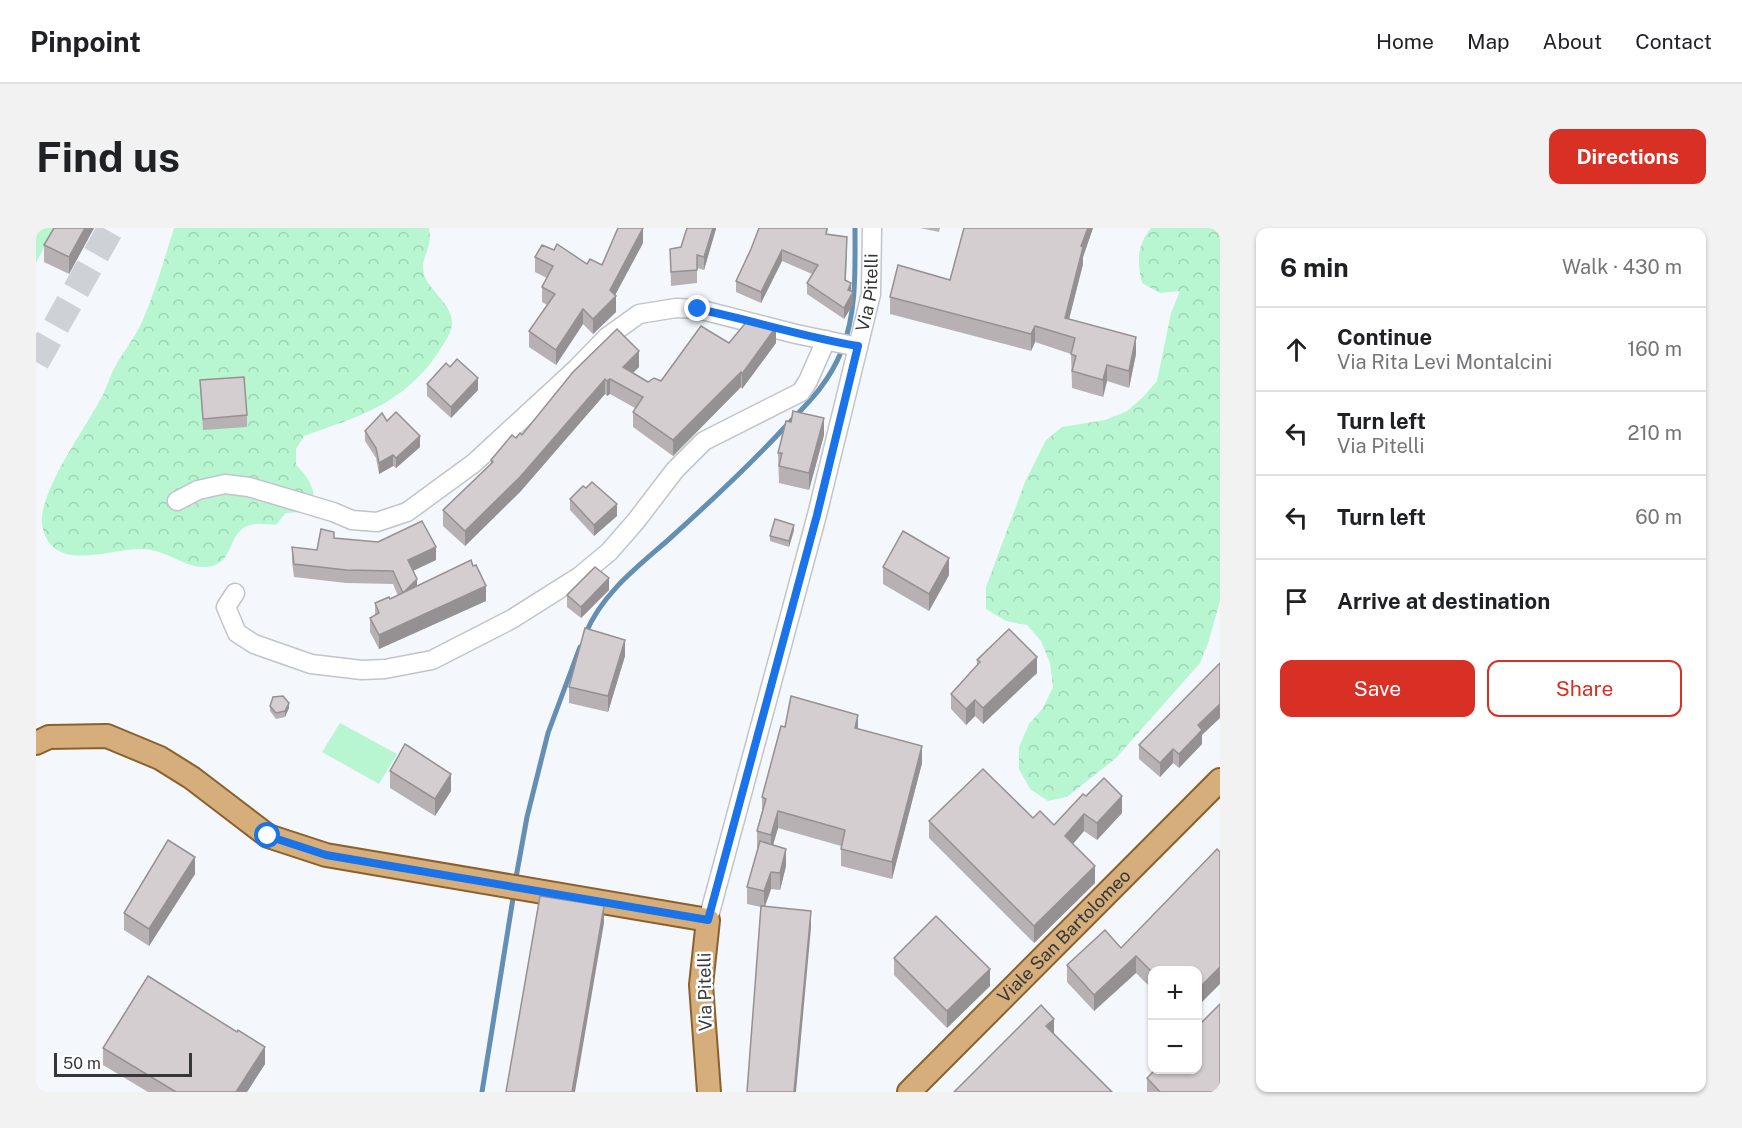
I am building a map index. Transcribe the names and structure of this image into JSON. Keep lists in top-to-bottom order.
{
  "streets": {
    "main road": ["Via Pitelli", "Viale San Bartolomeo"]
  },
  "scale_bar": "50 m",
  "page": {
    "header": "Pinpoint",
    "nav": [
      "Home",
      "Map",
      "About",
      "Contact"
    ],
    "buttons": [
      "Directions",
      ["Save", "Share"]
    ],
    "title": "Find us",
    "heading": ["6 min", "Walk · 430 m"],
    "list": [
      ["Continue", "Via Rita Levi Montalcini", "160 m"],
      ["Turn left", "Via Pitelli", "210 m"],
      ["Turn left", "60 m"],
      "Arrive at destination"
    ],
    "map_buttons": ["+", "−"],
    "scale": "50 m"
  }
}
